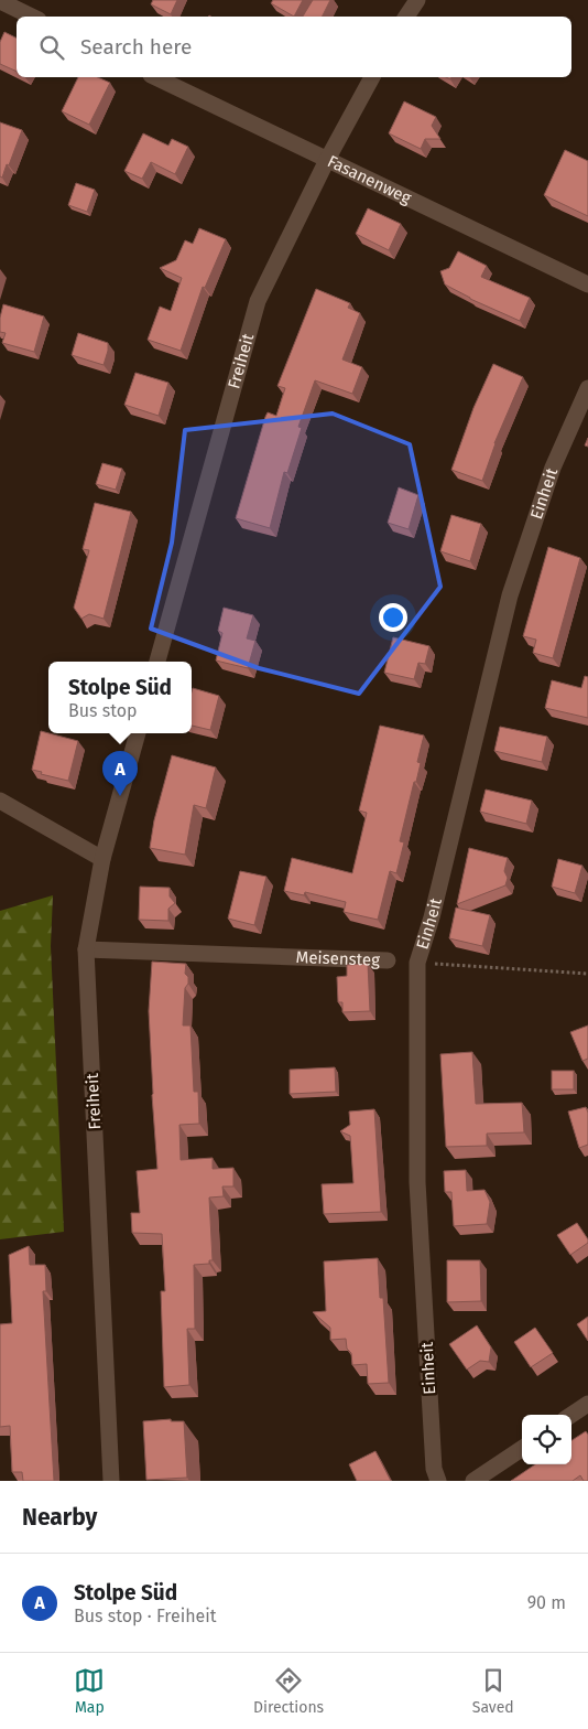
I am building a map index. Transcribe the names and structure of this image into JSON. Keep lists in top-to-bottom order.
{
  "streets": {
    "street": [
      "Fasanenweg",
      "Freiheit",
      "Einheit",
      "Meisensteg"
    ]
  },
  "crossings": [
    ["Fasanenweg", "Freiheit"],
    ["Freiheit", "Meisensteg"]
  ],
  "page": {
    "search": "Search here",
    "popup": ["Stolpe Süd", "Bus stop"],
    "pins": "A",
    "heading": "Nearby",
    "list": [
      {
        "mark": "A",
        "name": "Stolpe Süd",
        "note": "Bus stop · Freiheit",
        "value": "90 m"
      }
    ],
    "nav": ["Map", "Directions", "Saved"]
  }
}
